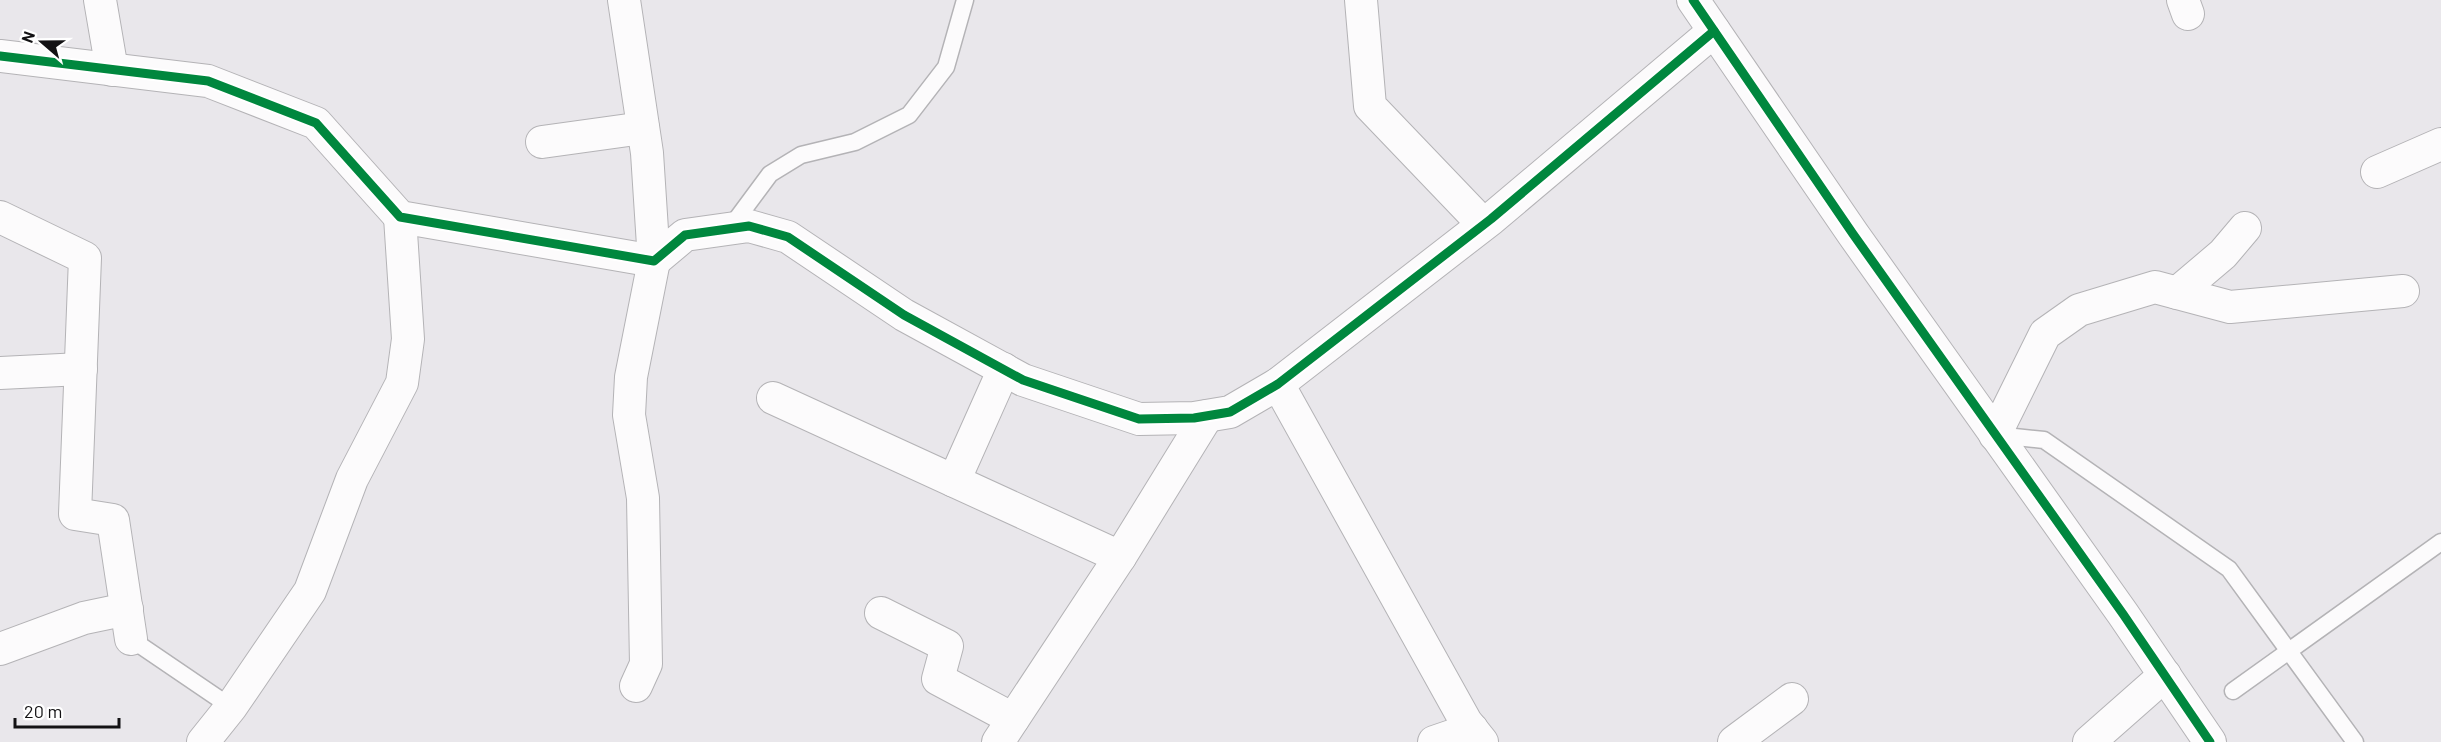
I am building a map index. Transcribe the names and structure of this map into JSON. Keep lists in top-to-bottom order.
{
  "scale_bar": "20 m",
  "north": "left"
}
